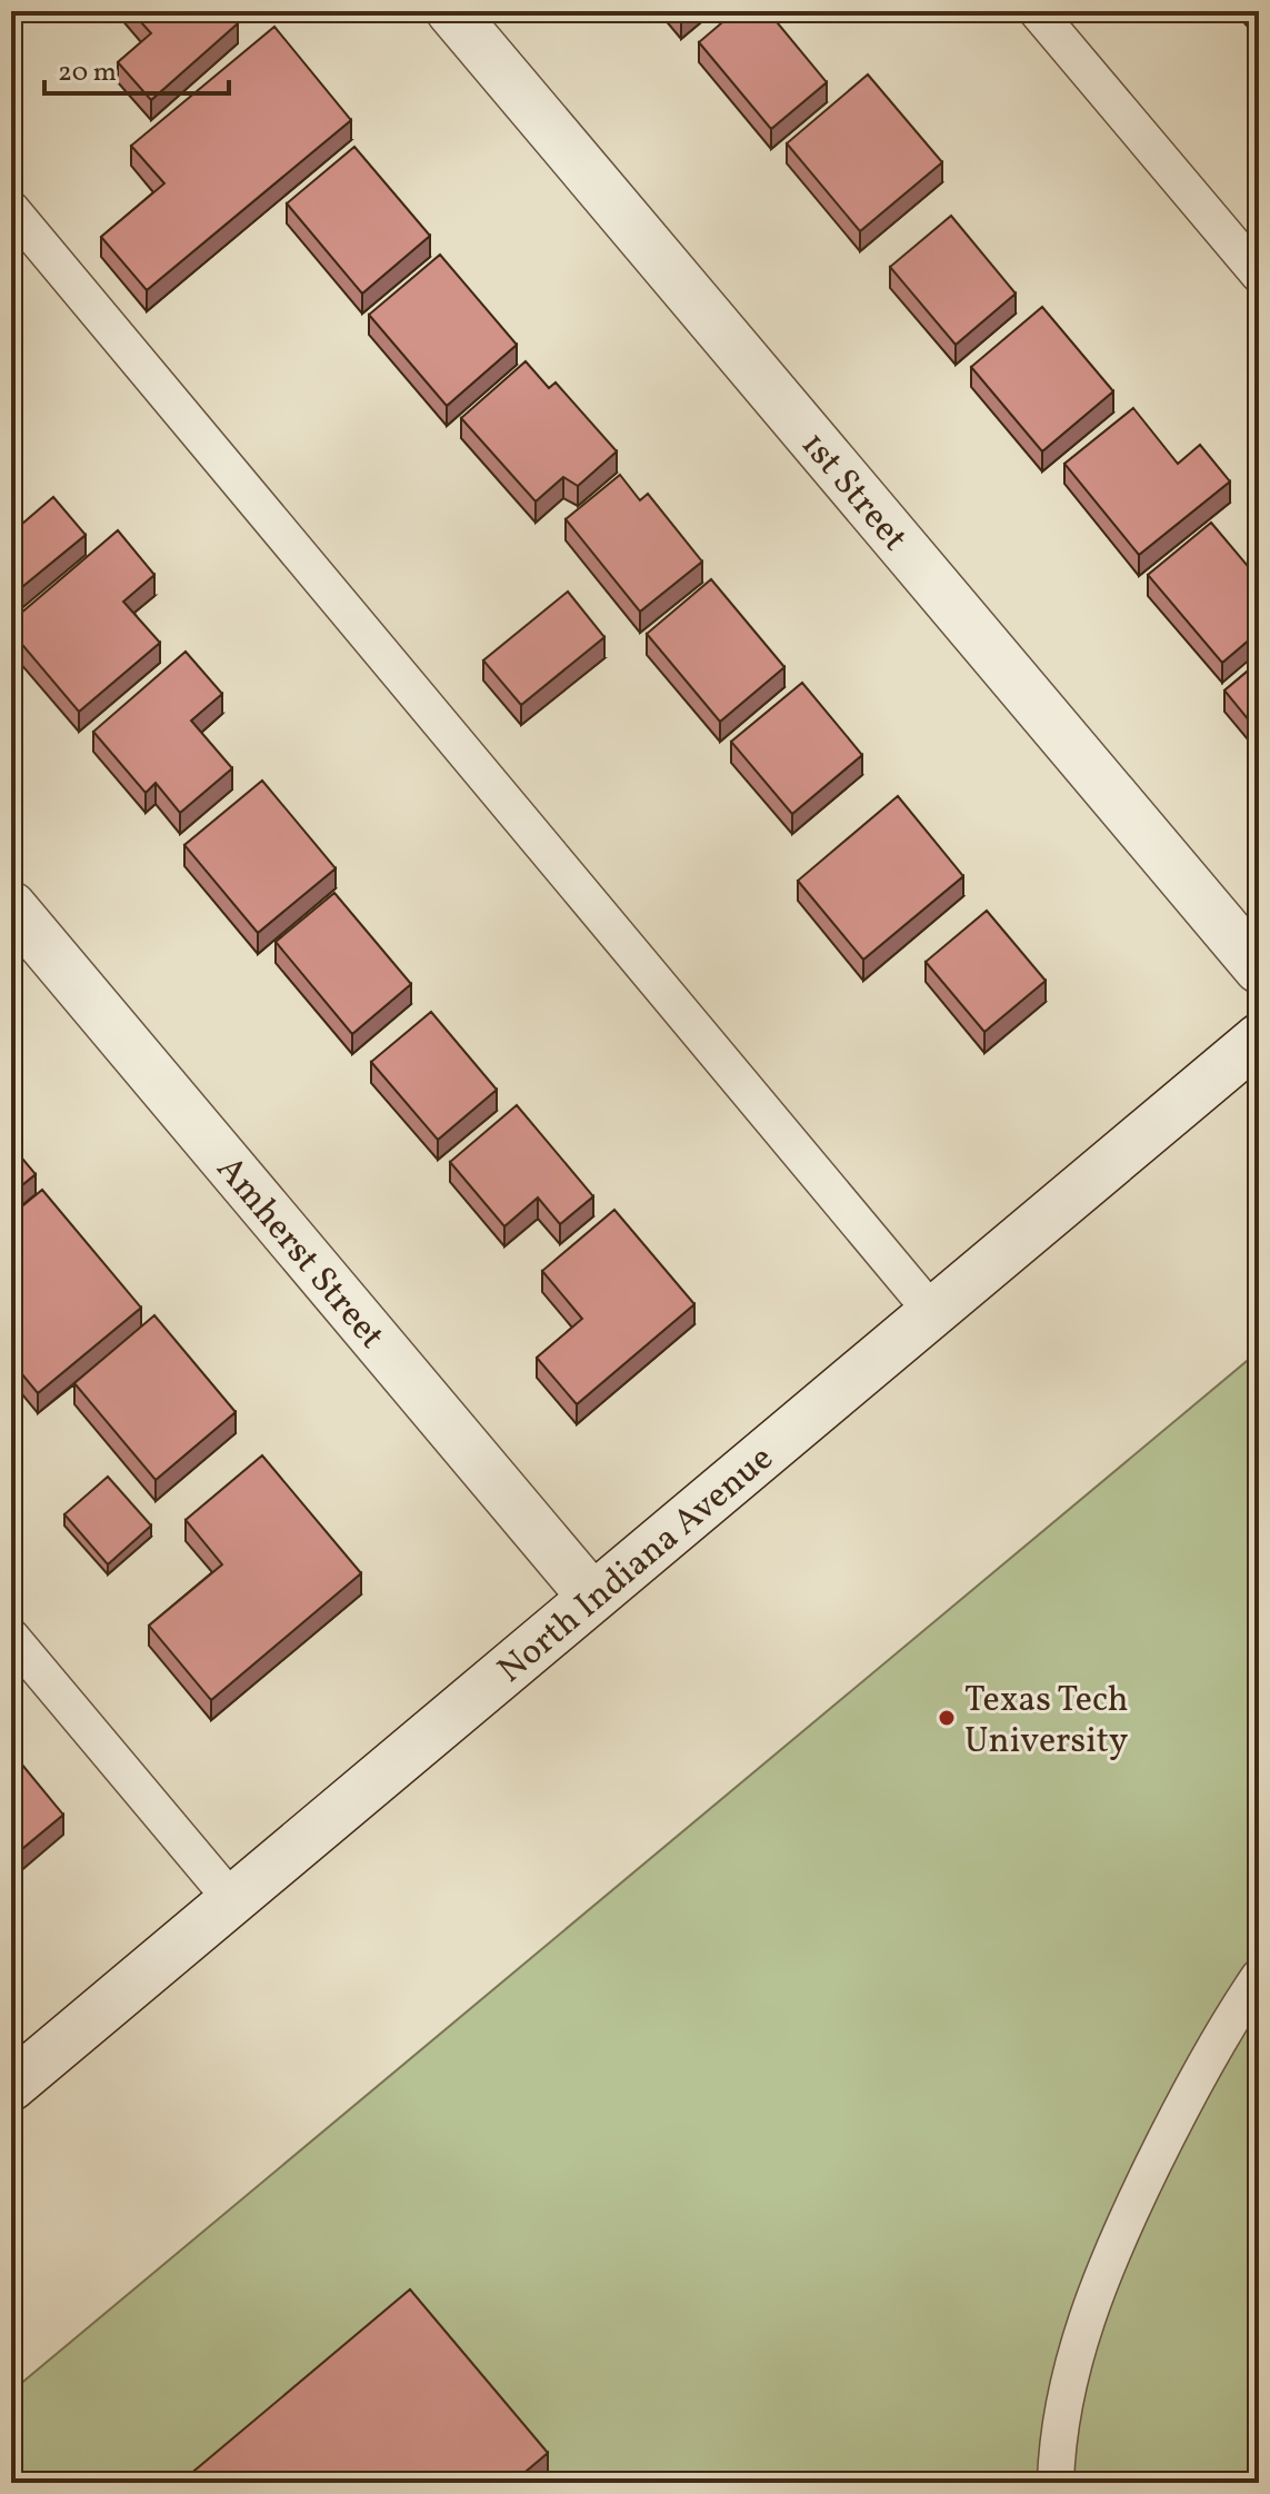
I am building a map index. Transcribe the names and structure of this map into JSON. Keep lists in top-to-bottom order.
{
  "streets": {
    "street": ["1st Street", "Amherst Street", "North Indiana Avenue"]
  },
  "crossings": [
    ["Amherst Street", "North Indiana Avenue"]
  ],
  "places": ["Texas Tech University"],
  "scale_bar": "20 m"
}
